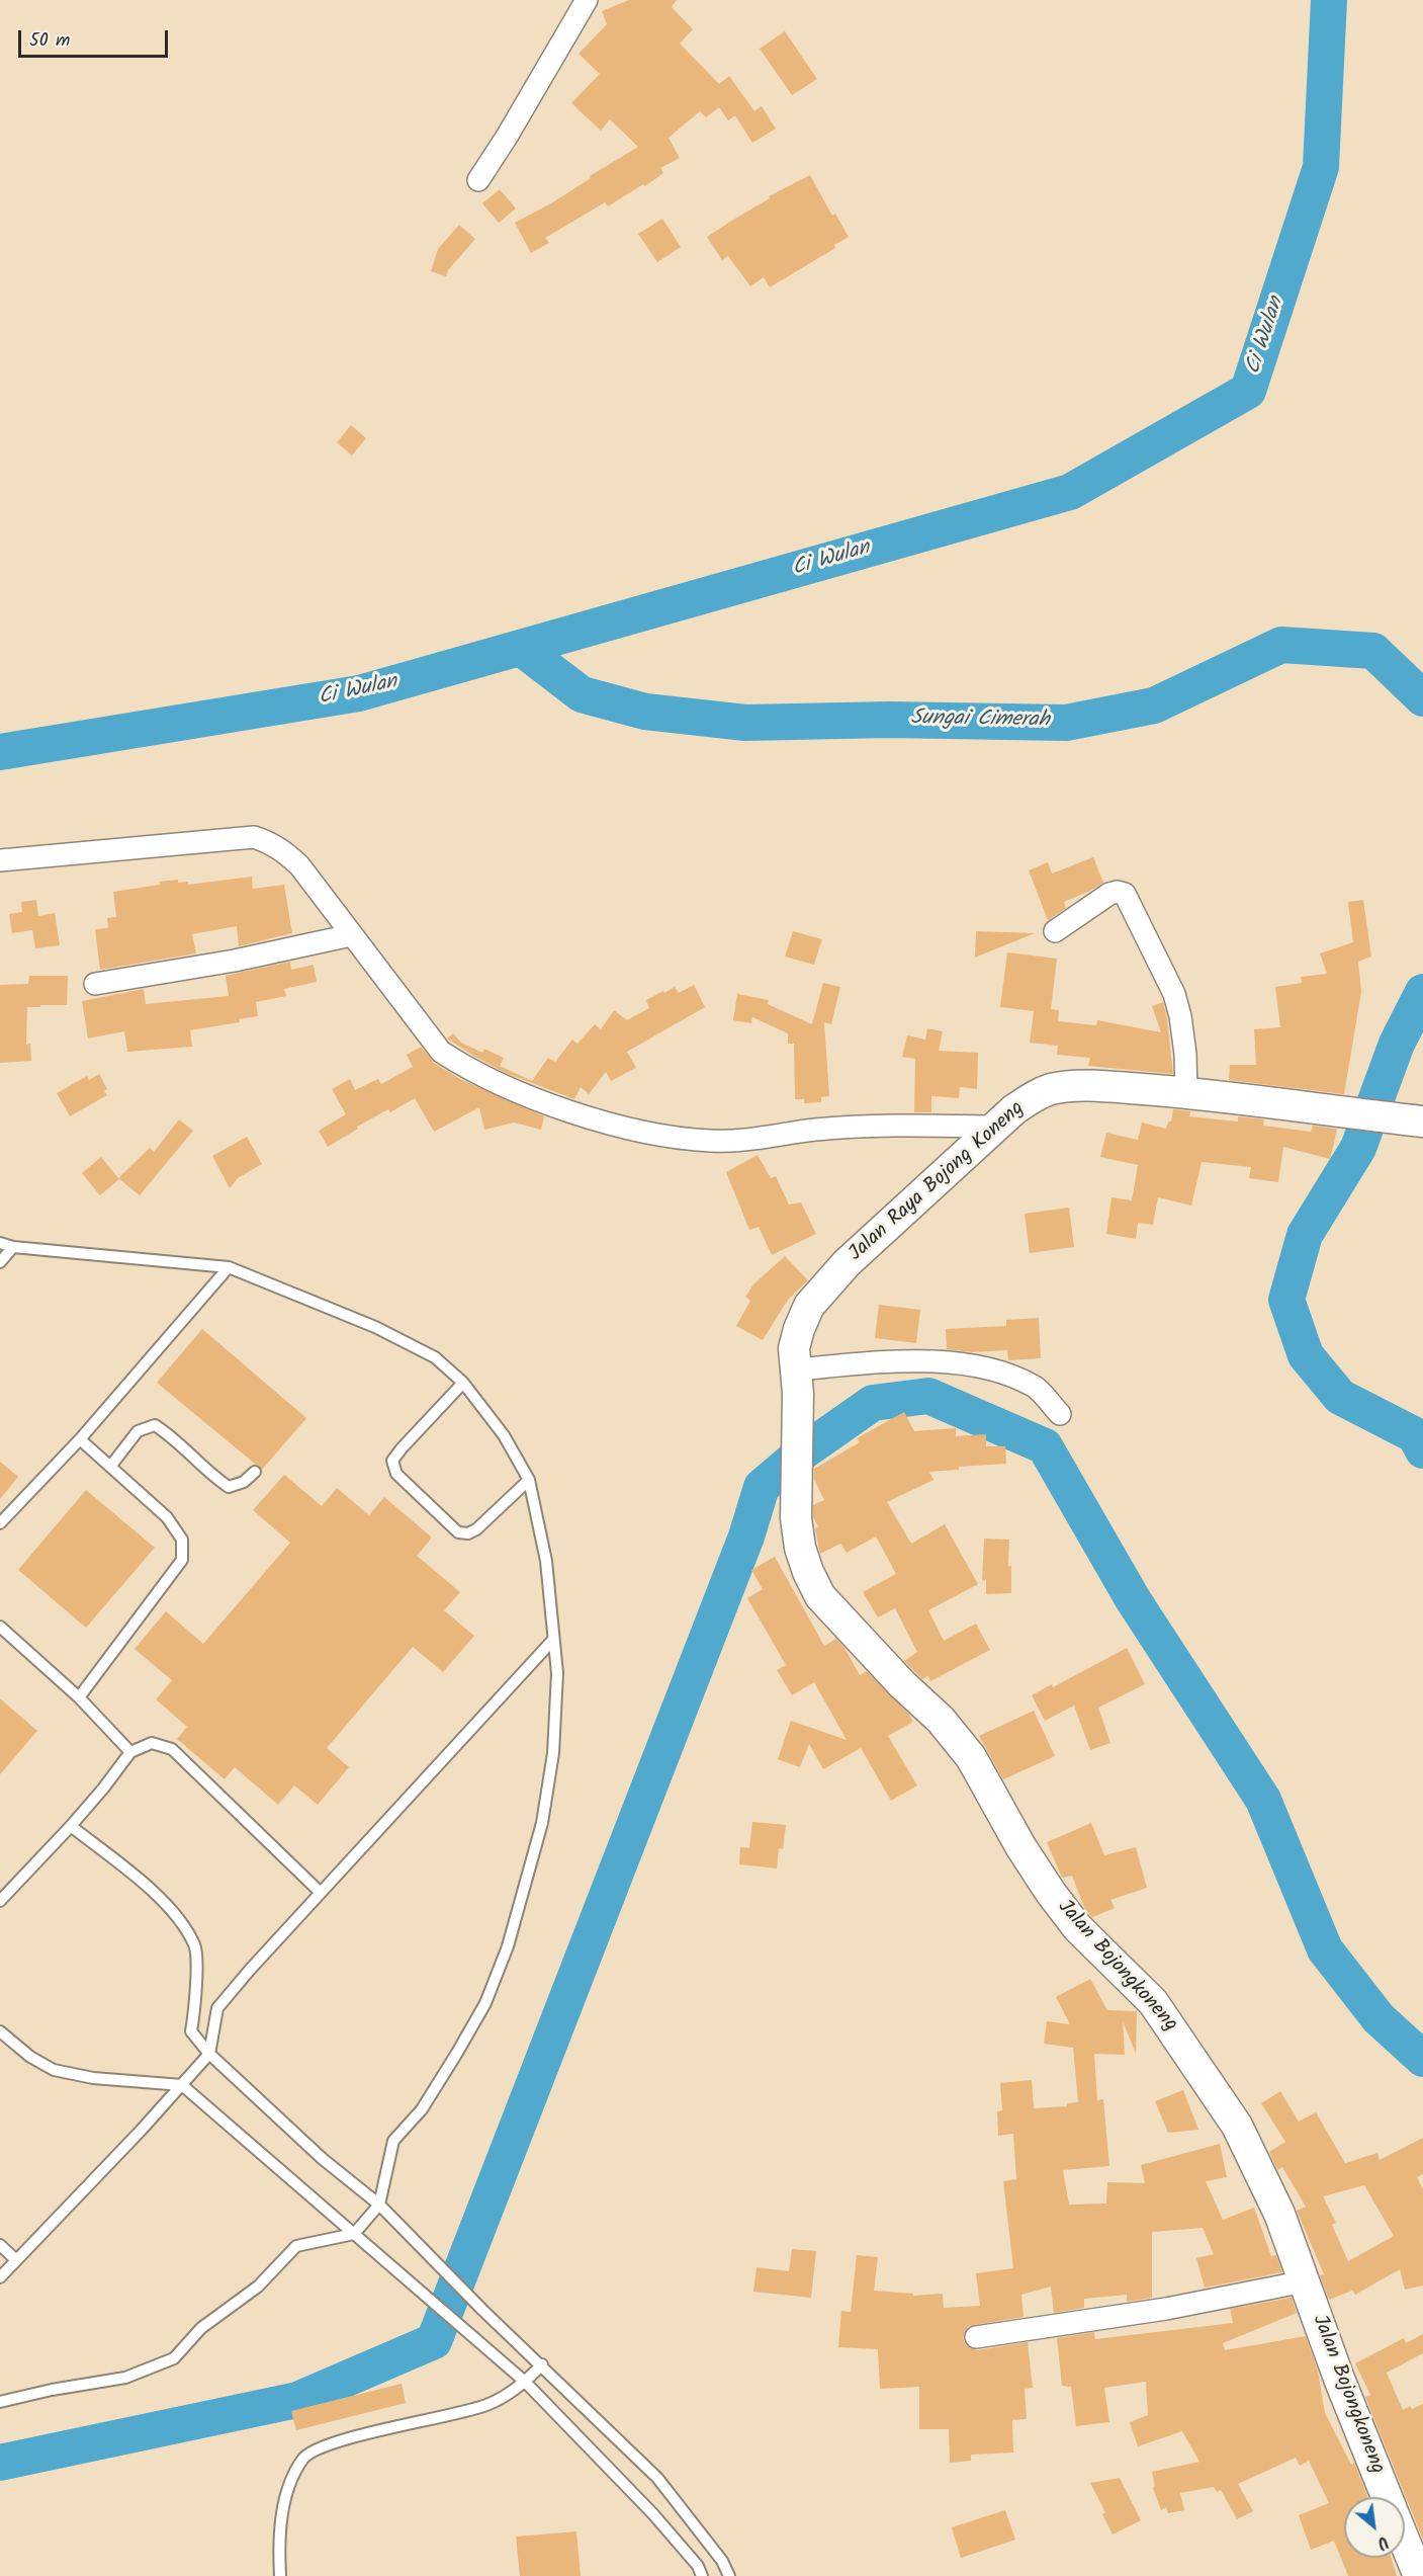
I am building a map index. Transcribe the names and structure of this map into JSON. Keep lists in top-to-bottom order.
{
  "streets": {
    "main road": ["Jalan Raya Bojong Koneng", "Jalan Bojongkoneng"]
  },
  "crossings": [
    ["Jalan Raya Bojong Koneng", "Jalan Bojongkoneng"]
  ],
  "water": ["Ci Wulan", "Sungai Cimerah"],
  "scale_bar": "50 m",
  "north": "bottom right"
}
